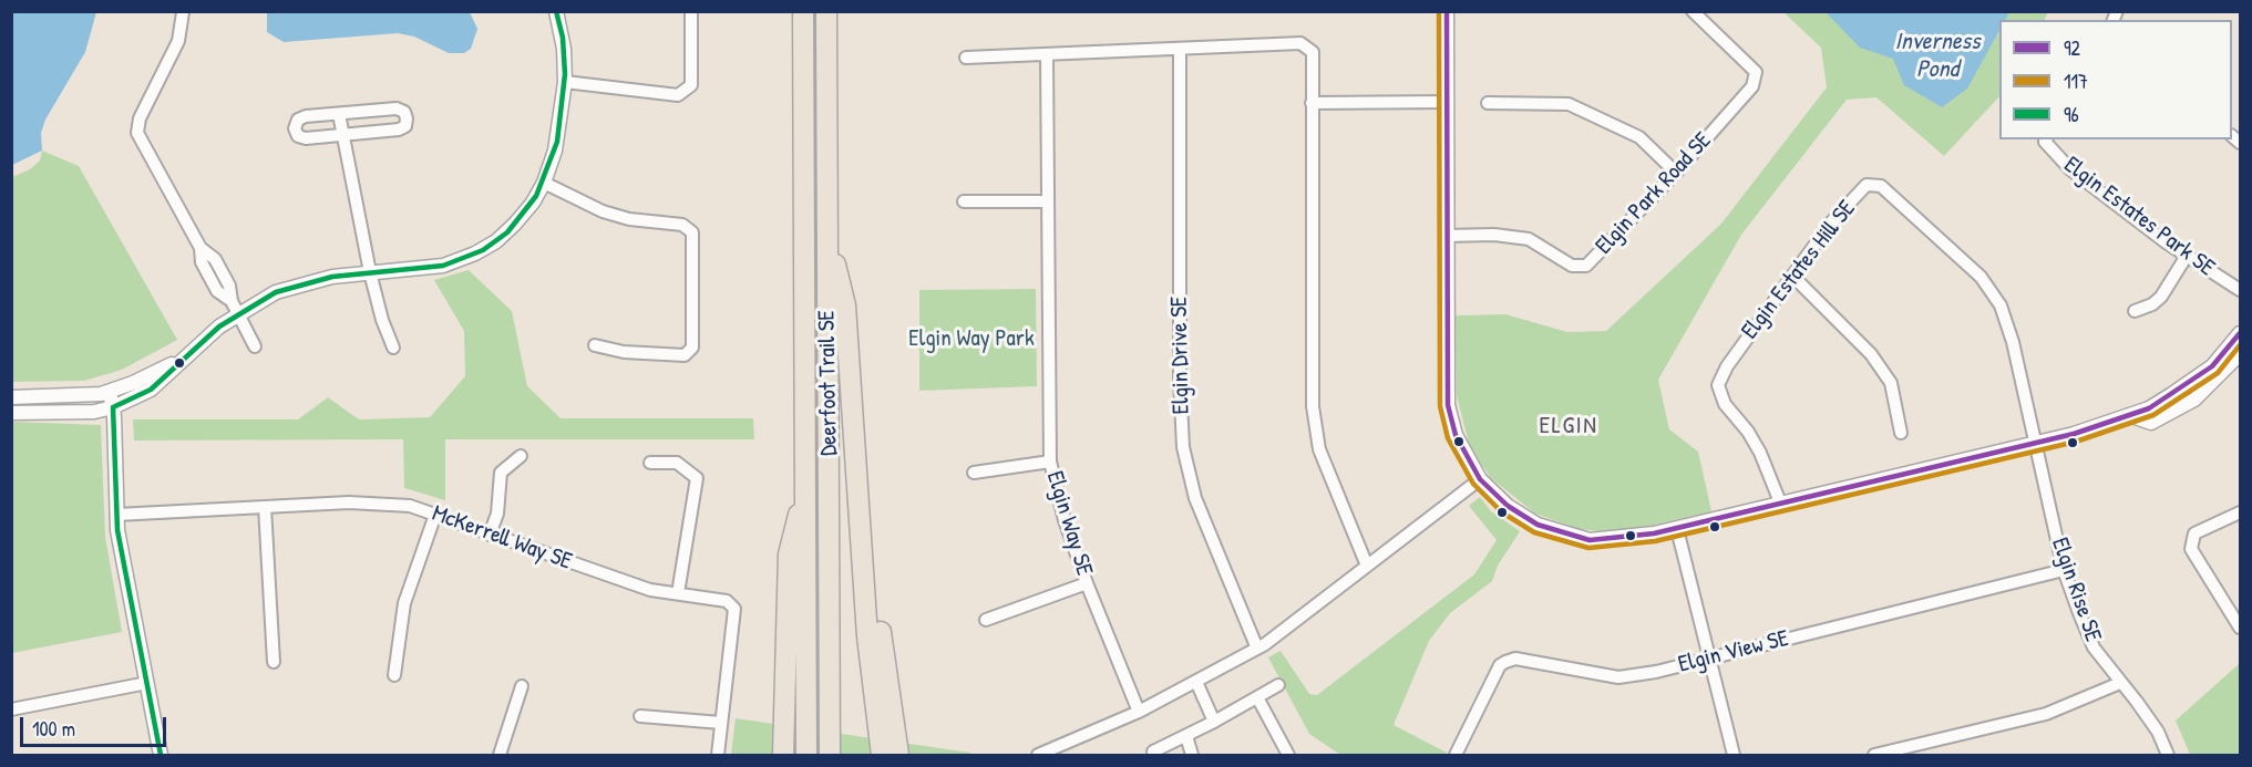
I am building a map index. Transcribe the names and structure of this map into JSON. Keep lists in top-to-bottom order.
{
  "streets": {
    "highway": ["Deerfoot Trail SE"],
    "street": [
      "Elgin Park Road SE",
      "Elgin Estates Park SE",
      "Elgin Estates Hill SE",
      "Elgin Drive SE",
      "Elgin Way SE",
      "McKerrell Way SE",
      "Elgin Rise SE",
      "Elgin View SE"
    ]
  },
  "crossings": [
    ["Elgin Estates Hill SE", "Elgin Rise SE"],
    ["Elgin Rise SE", "Elgin View SE"]
  ],
  "districts": ["ELGIN"],
  "water": ["Inverness Pond"],
  "parks": ["Elgin Way Park"],
  "lines": ["transit line 92", "transit line 117", "transit line 96"],
  "legend": ["92", "117", "96"],
  "scale_bar": "100 m"
}
